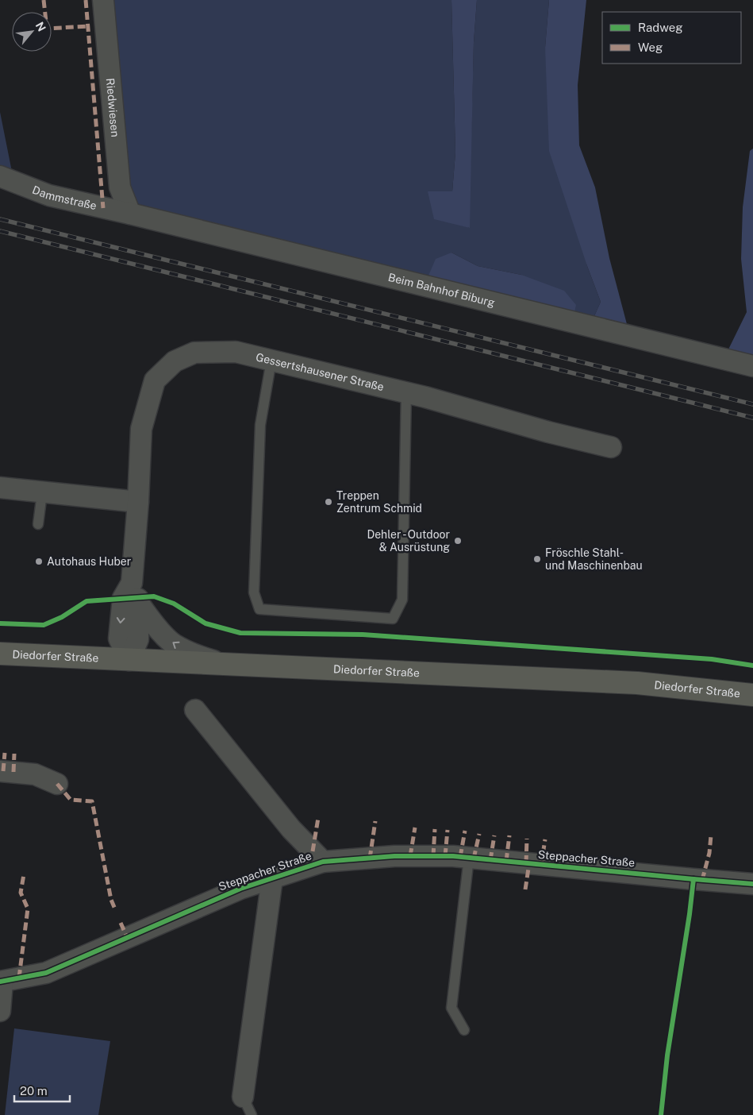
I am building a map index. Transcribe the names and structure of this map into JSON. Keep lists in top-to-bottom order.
{
  "streets": {
    "main road": ["Diedorfer Straße"],
    "street": [
      "Riedwiesen",
      "Dammstraße",
      "Beim Bahnhof Biburg",
      "Gessertshausener Straße",
      "Steppacher Straße"
    ]
  },
  "crossings": [
    ["Riedwiesen", "Dammstraße"],
    ["Riedwiesen", "Beim Bahnhof Biburg"],
    ["Dammstraße", "Beim Bahnhof Biburg"],
    ["Gessertshausener Straße", "Diedorfer Straße"]
  ],
  "places": [
    "Treppen Zentrum Schmid",
    "Dehler - Outdoor & Ausrüstung",
    "Fröschle Stahl- und Maschinenbau",
    "Autohaus Huber"
  ],
  "legend": ["Radweg", "Weg"],
  "scale_bar": "20 m",
  "north": "top right"
}
